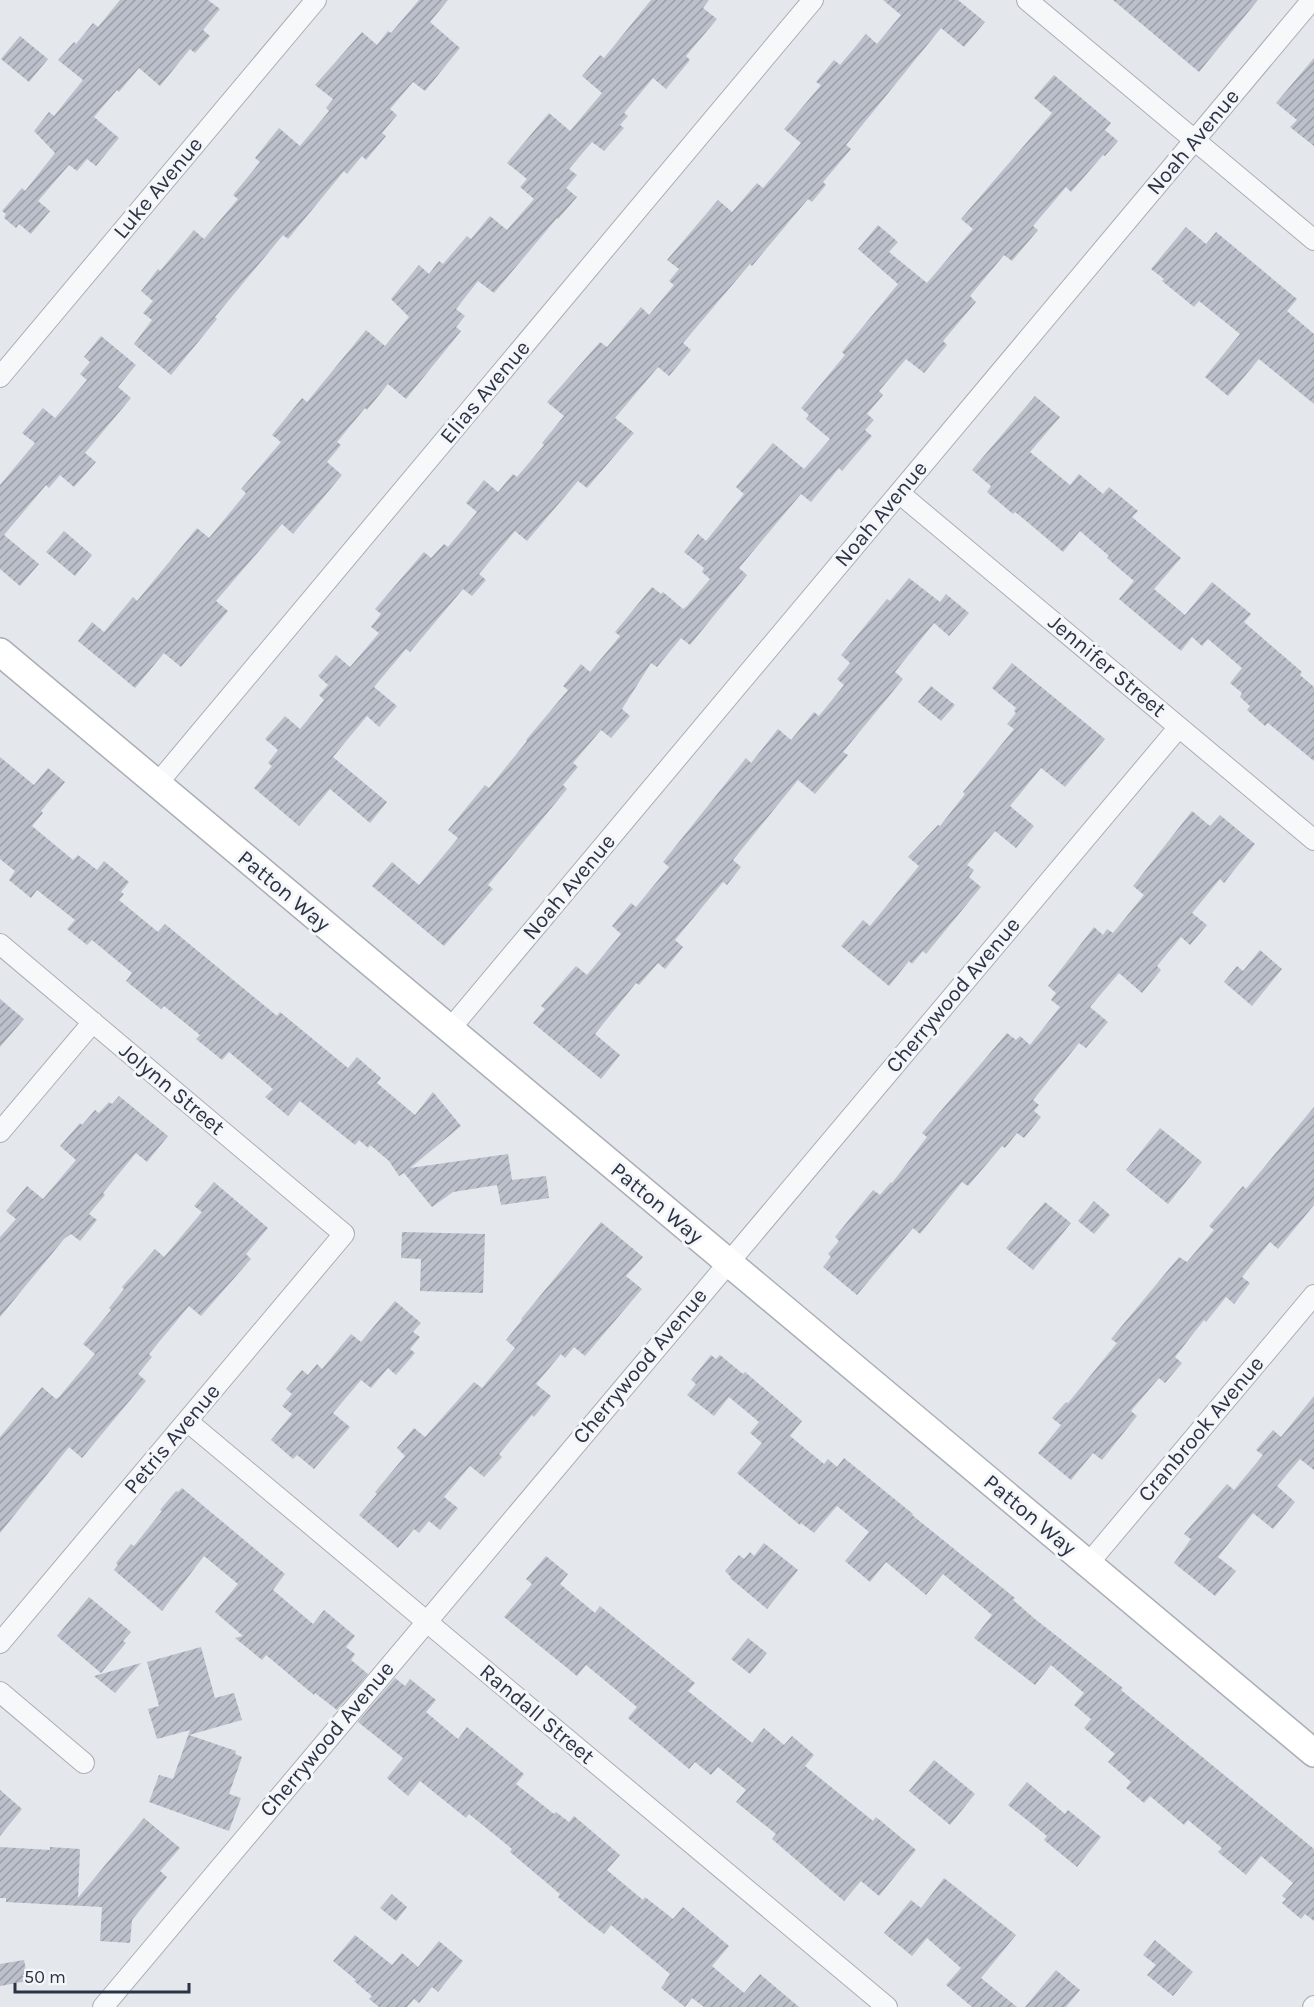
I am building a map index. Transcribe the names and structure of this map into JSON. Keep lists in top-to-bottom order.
{
  "streets": {
    "street": [
      "Noah Avenue",
      "Luke Avenue",
      "Elias Avenue",
      "Jennifer Street",
      "Patton Way",
      "Cherrywood Avenue",
      "Jolynn Street",
      "Cranbrook Avenue",
      "Petris Avenue",
      "Randall Street"
    ]
  },
  "crossings": [
    ["Noah Avenue", "Jennifer Street"],
    ["Noah Avenue", "Patton Way"],
    ["Elias Avenue", "Patton Way"],
    ["Jennifer Street", "Cherrywood Avenue"],
    ["Patton Way", "Cherrywood Avenue"],
    ["Patton Way", "Cranbrook Avenue"],
    ["Cherrywood Avenue", "Randall Street"],
    ["Jolynn Street", "Petris Avenue"],
    ["Petris Avenue", "Randall Street"]
  ],
  "scale_bar": "50 m"
}
